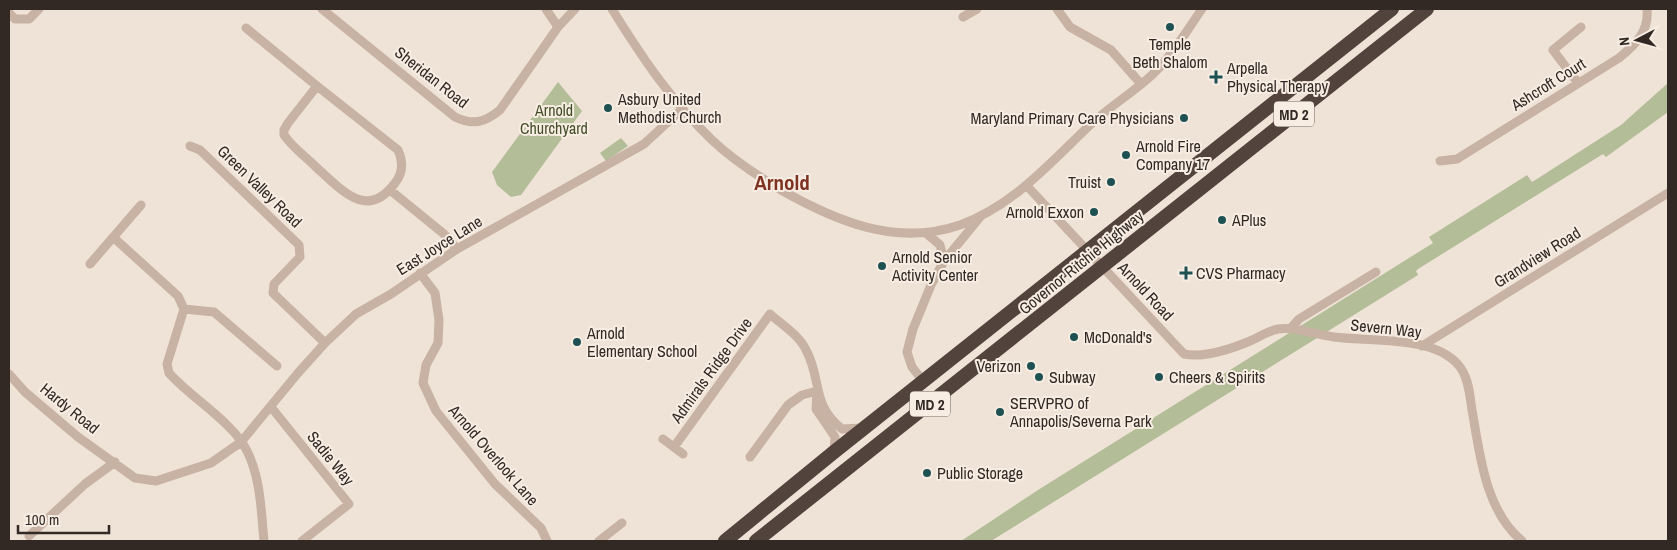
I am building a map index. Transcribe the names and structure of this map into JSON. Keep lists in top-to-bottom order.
{
  "streets": {
    "highway": ["MD 2", "Governor Ritchie Highway"],
    "street": [
      "Sheridan Road",
      "Ashcroft Court",
      "Green Valley Road",
      "East Joyce Lane",
      "Grandview Road",
      "Arnold Road",
      "Severn Way",
      "Admirals Ridge Drive",
      "Hardy Road",
      "Arnold Overlook Lane",
      "Sadie Way"
    ]
  },
  "crossings": [
    ["Green Valley Road", "East Joyce Lane"],
    ["East Joyce Lane", "Hardy Road"],
    ["East Joyce Lane", "Arnold Overlook Lane"],
    ["East Joyce Lane", "Sadie Way"],
    ["Grandview Road", "Severn Way"],
    ["Governor Ritchie Highway", "Arnold Road"],
    ["Governor Ritchie Highway", "Admirals Ridge Drive"],
    ["Arnold Road", "Severn Way"]
  ],
  "districts": ["Arnold"],
  "parks": ["Arnold Churchyard"],
  "places": {
    "other": [
      "Temple Beth Shalom",
      "Asbury United Methodist Church",
      "Maryland Primary Care Physicians",
      "Arnold Fire Company 17",
      "Truist",
      "Arnold Exxon",
      "APlus",
      "Arnold Senior Activity Center",
      "McDonald's",
      "Arnold Elementary School",
      "Verizon",
      "Subway",
      "Cheers & Spirits",
      "SERVPRO of Annapolis/Severna Park",
      "Public Storage"
    ],
    "health": ["Arpella Physical Therapy", "CVS Pharmacy"]
  },
  "scale_bar": "100 m",
  "north": "left"
}
